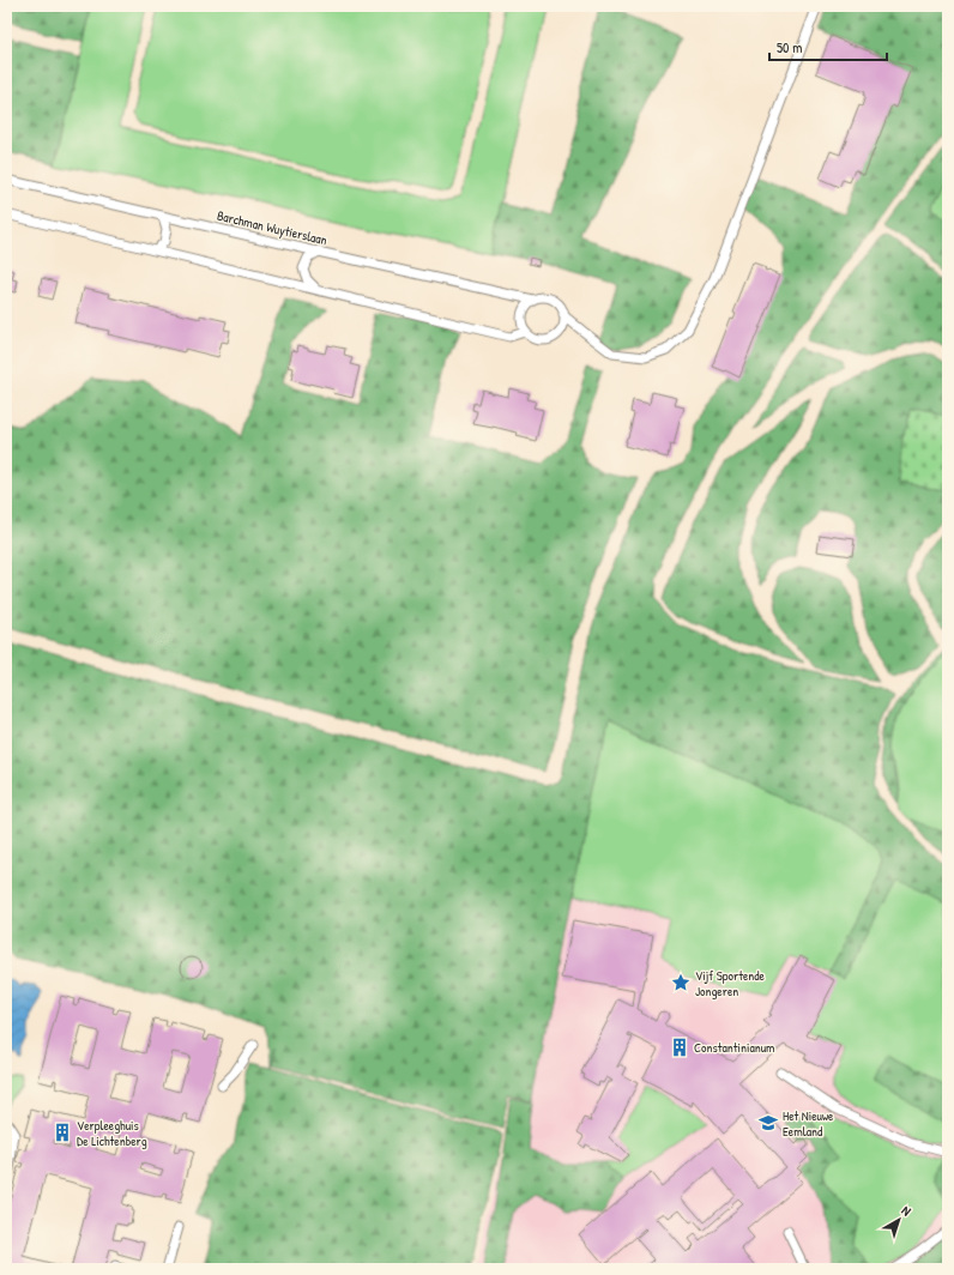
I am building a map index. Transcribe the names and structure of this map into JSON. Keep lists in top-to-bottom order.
{
  "streets": {
    "lane": ["Barchman Wuytierslaan"]
  },
  "places": {
    "place": ["Vijf Sportende Jongeren"],
    "building": ["Constantinianum", "Verpleeghuis De Lichtenberg"],
    "school or university": ["Het Nieuwe Eemland"]
  },
  "scale_bar": "50 m",
  "north": "top right"
}
